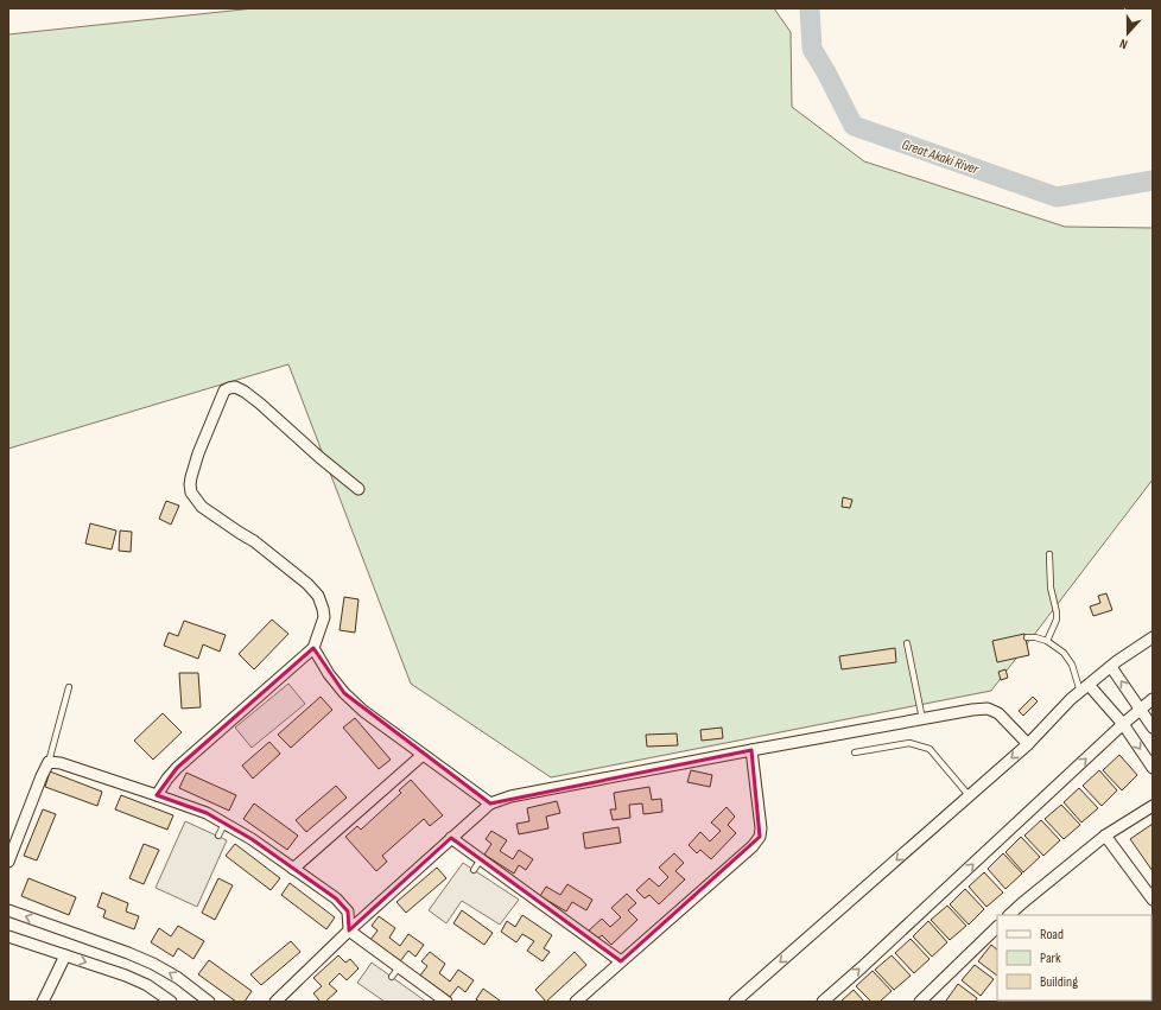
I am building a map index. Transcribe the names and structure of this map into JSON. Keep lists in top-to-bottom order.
{
  "water": ["Great Akaki River"],
  "legend": ["Road", "Park", "Building"],
  "north": "bottom"
}
